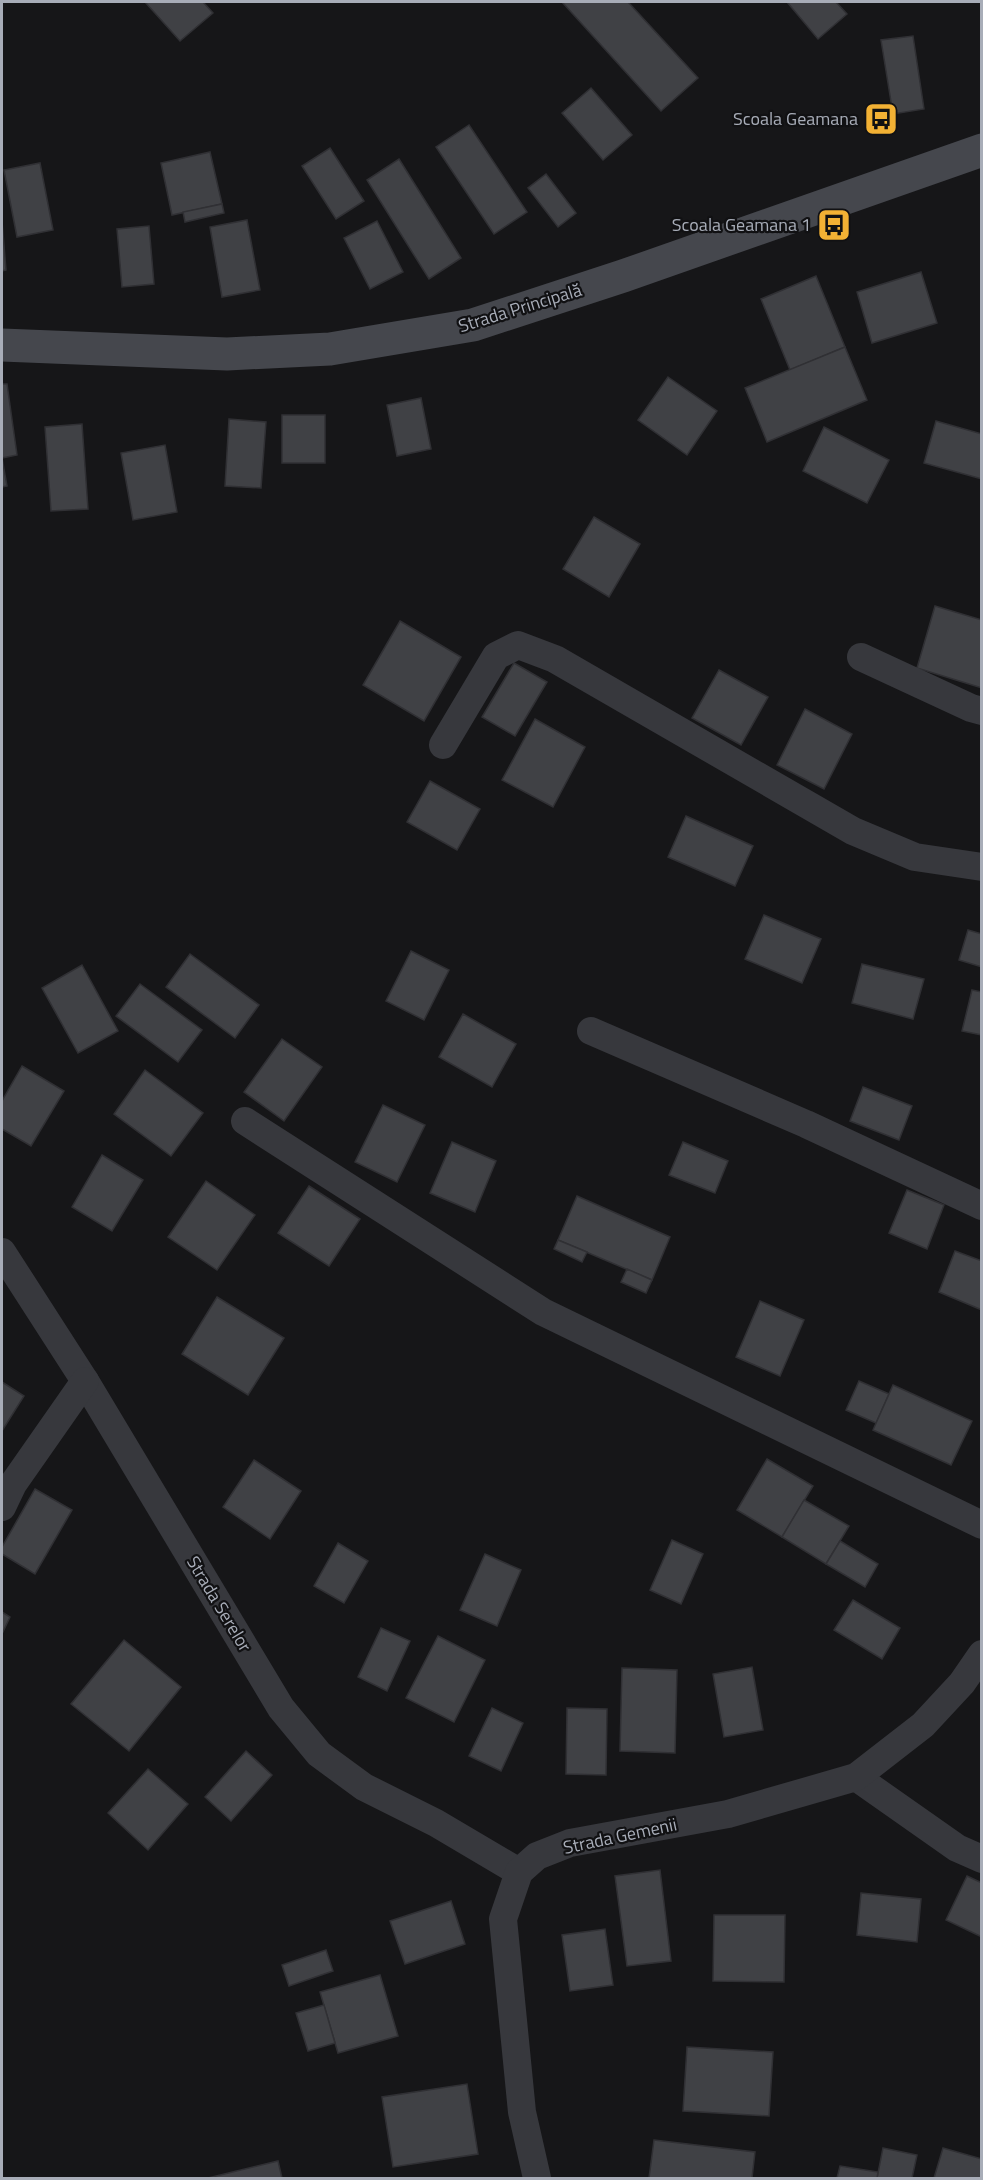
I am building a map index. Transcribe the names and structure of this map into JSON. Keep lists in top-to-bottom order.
{
  "streets": {
    "main road": ["Strada Principală"],
    "street": ["Strada Serelor", "Strada Gemenii"]
  },
  "crossings": [
    ["Strada Serelor", "Strada Gemenii"]
  ],
  "places": {
    "bus stop": ["Scoala Geamana", "Scoala Geamana 1"]
  }
}
